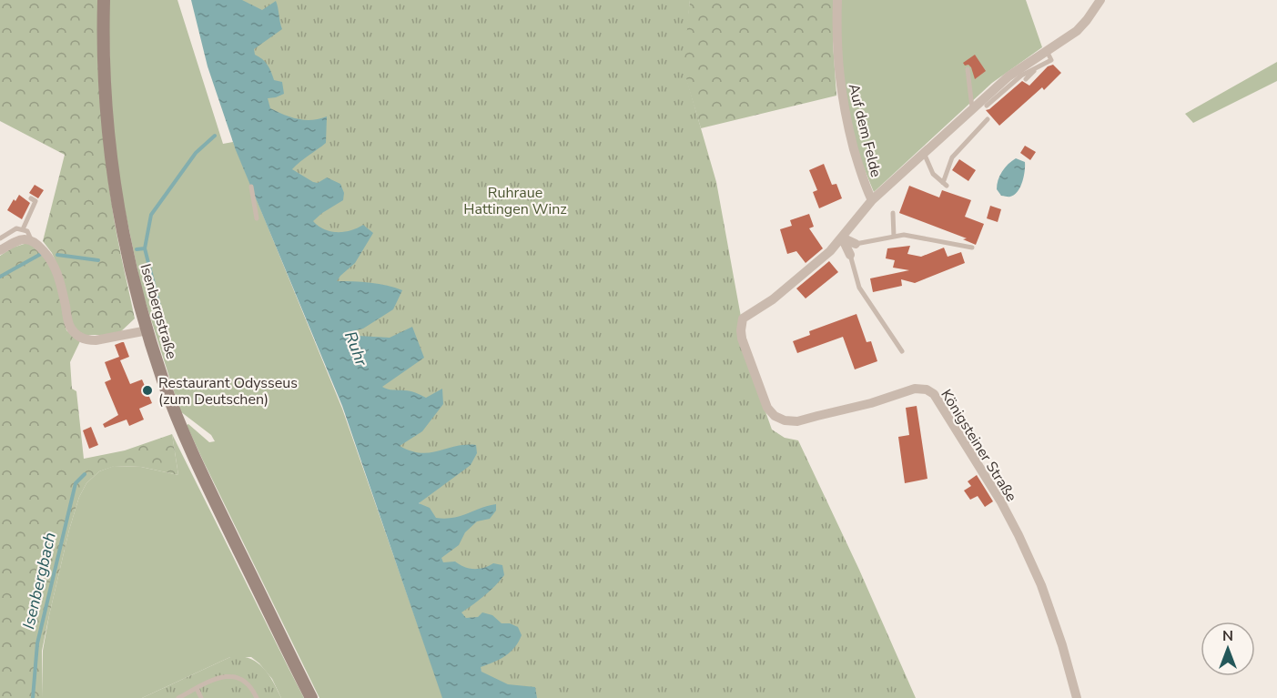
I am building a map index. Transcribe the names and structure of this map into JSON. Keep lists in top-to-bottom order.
{
  "streets": {
    "main road": ["Isenbergstraße"],
    "street": ["Auf dem Felde", "Königsteiner Straße"]
  },
  "crossings": [
    ["Auf dem Felde", "Königsteiner Straße"]
  ],
  "water": ["Ruhr", "Isenbergbach"],
  "parks": ["Ruhraue Hattingen Winz"],
  "places": ["Restaurant Odysseus (zum Deutschen)"],
  "north": "top"
}
